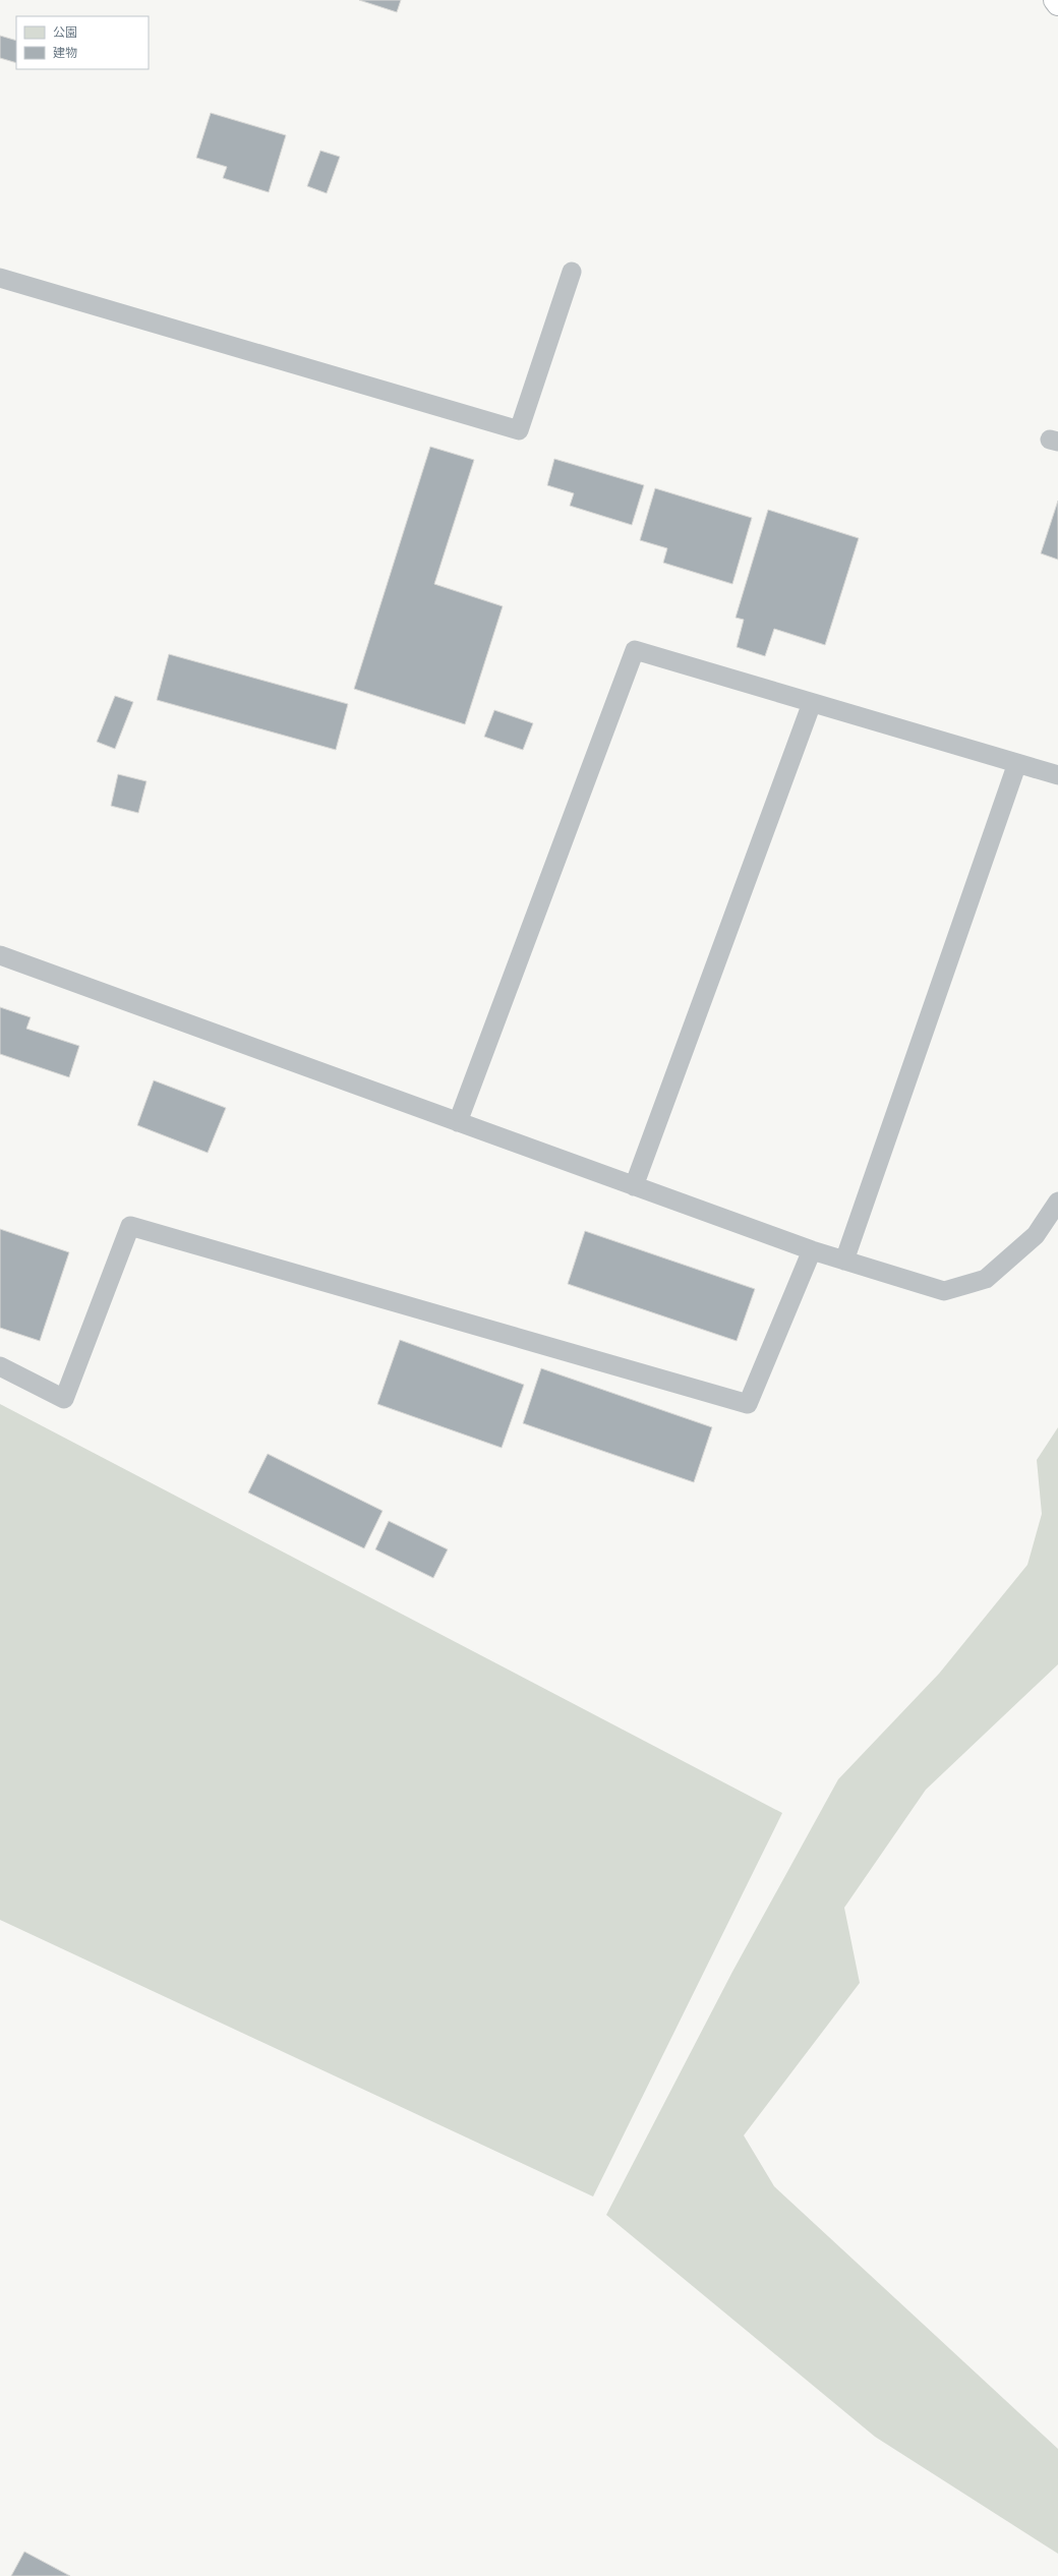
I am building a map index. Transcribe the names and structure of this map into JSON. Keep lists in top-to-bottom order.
{
  "legend": ["公園", "建物"]
}
